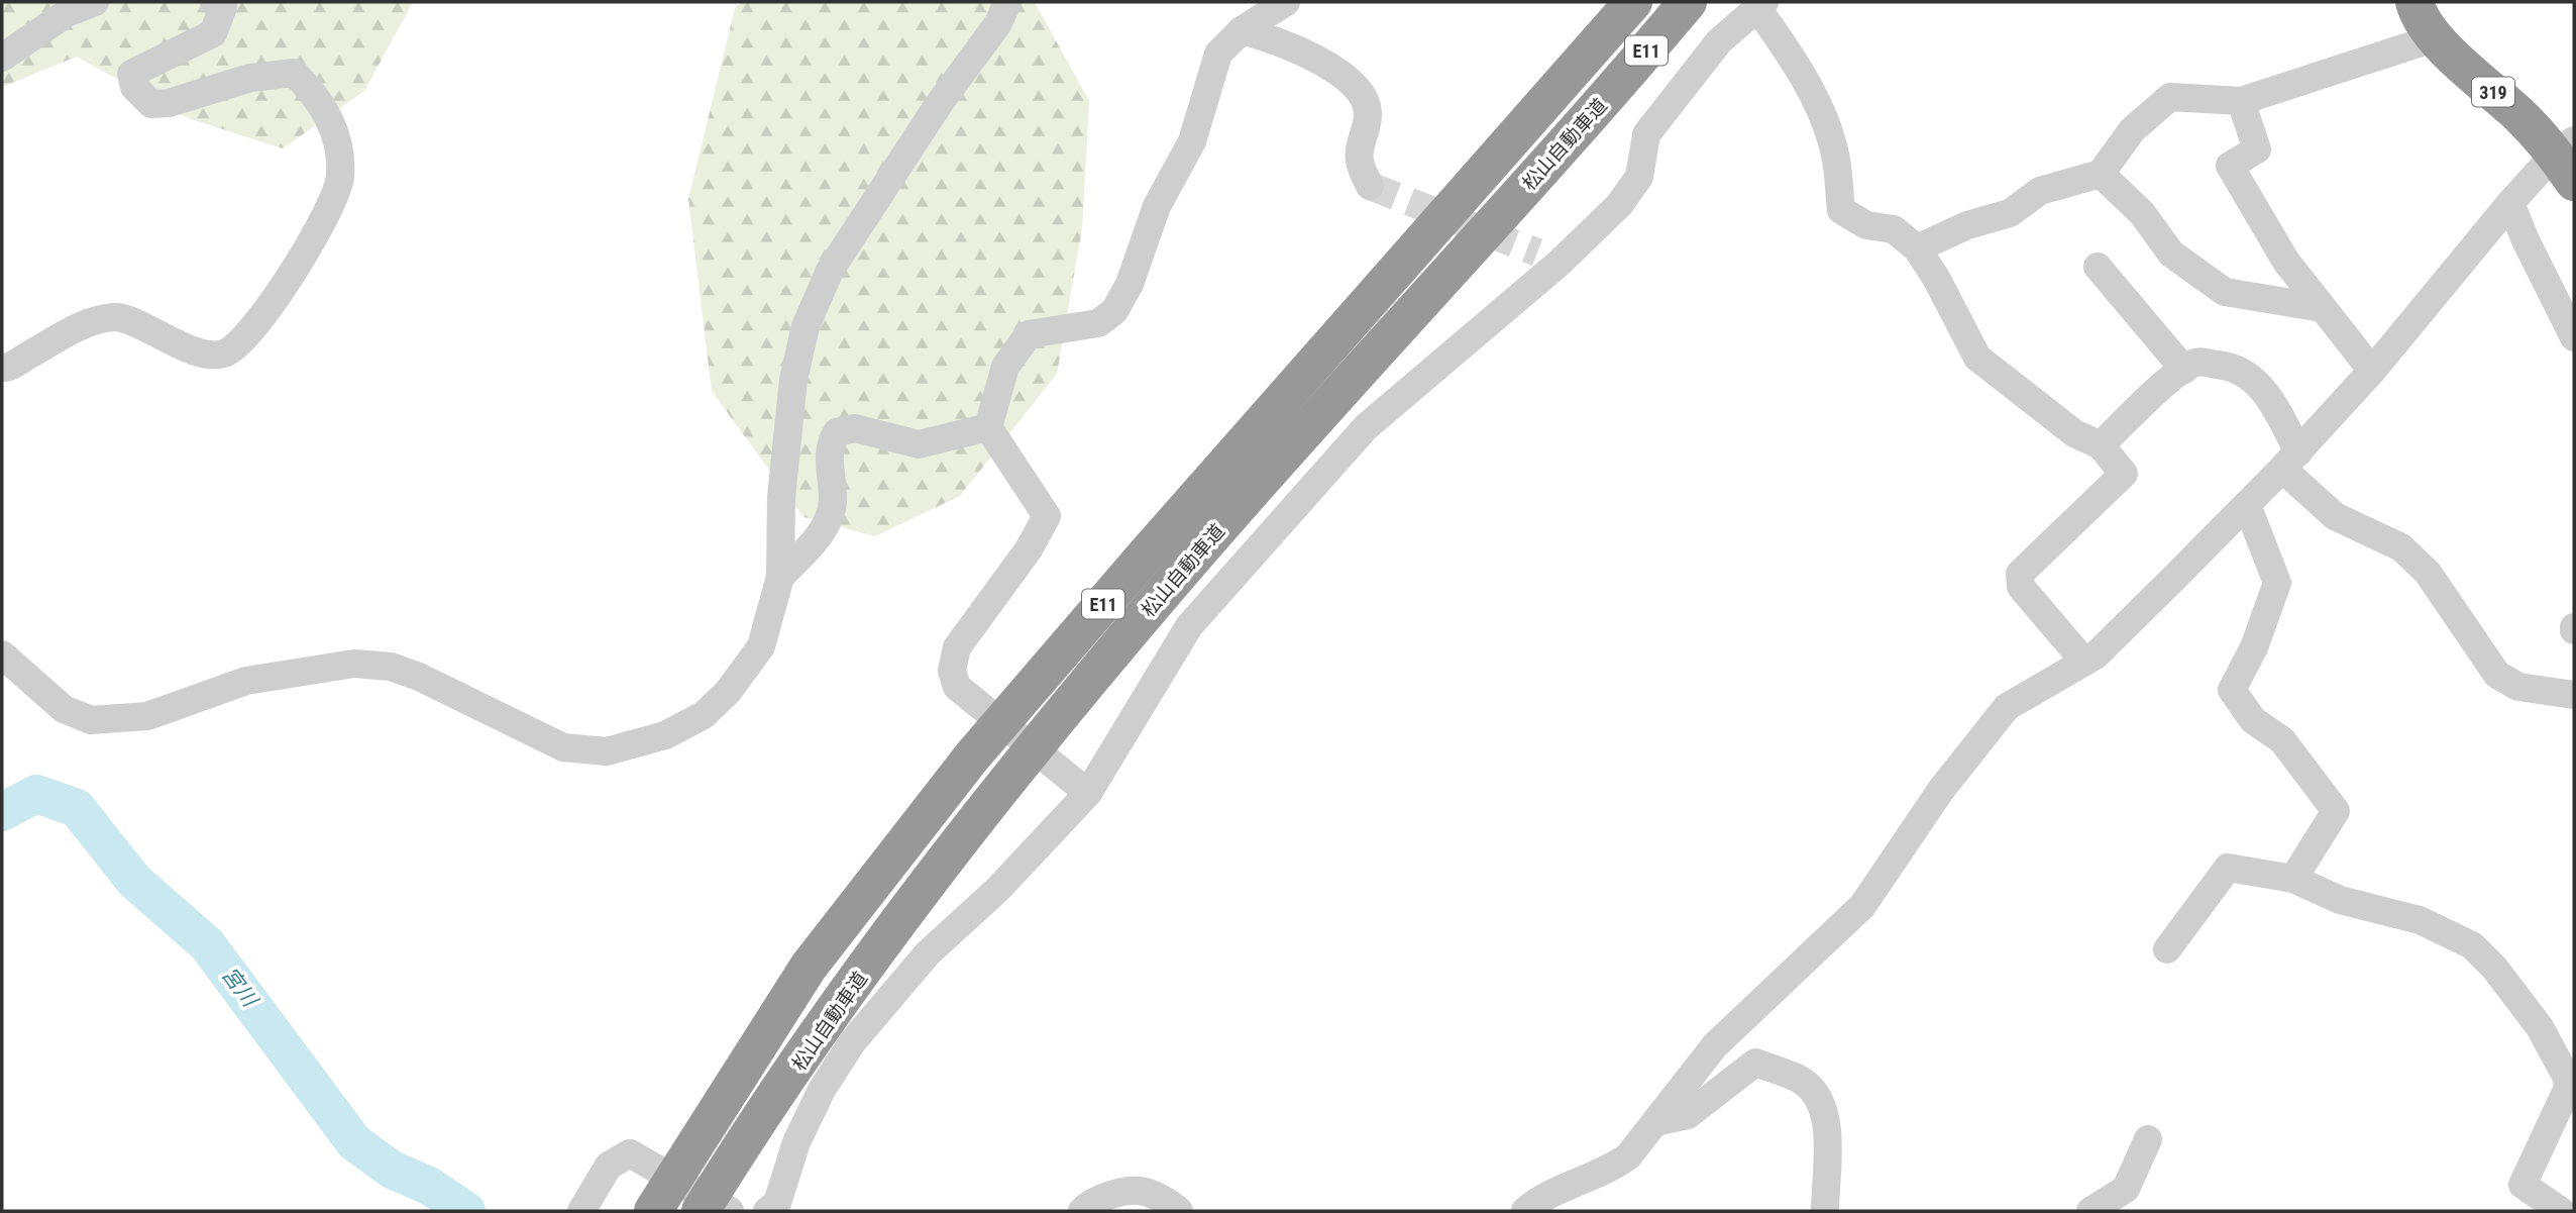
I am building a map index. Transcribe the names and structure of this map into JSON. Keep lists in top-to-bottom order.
{
  "streets": {
    "highway": ["E11", "319", "松山自動車道"]
  },
  "water": ["宮川"]
}
